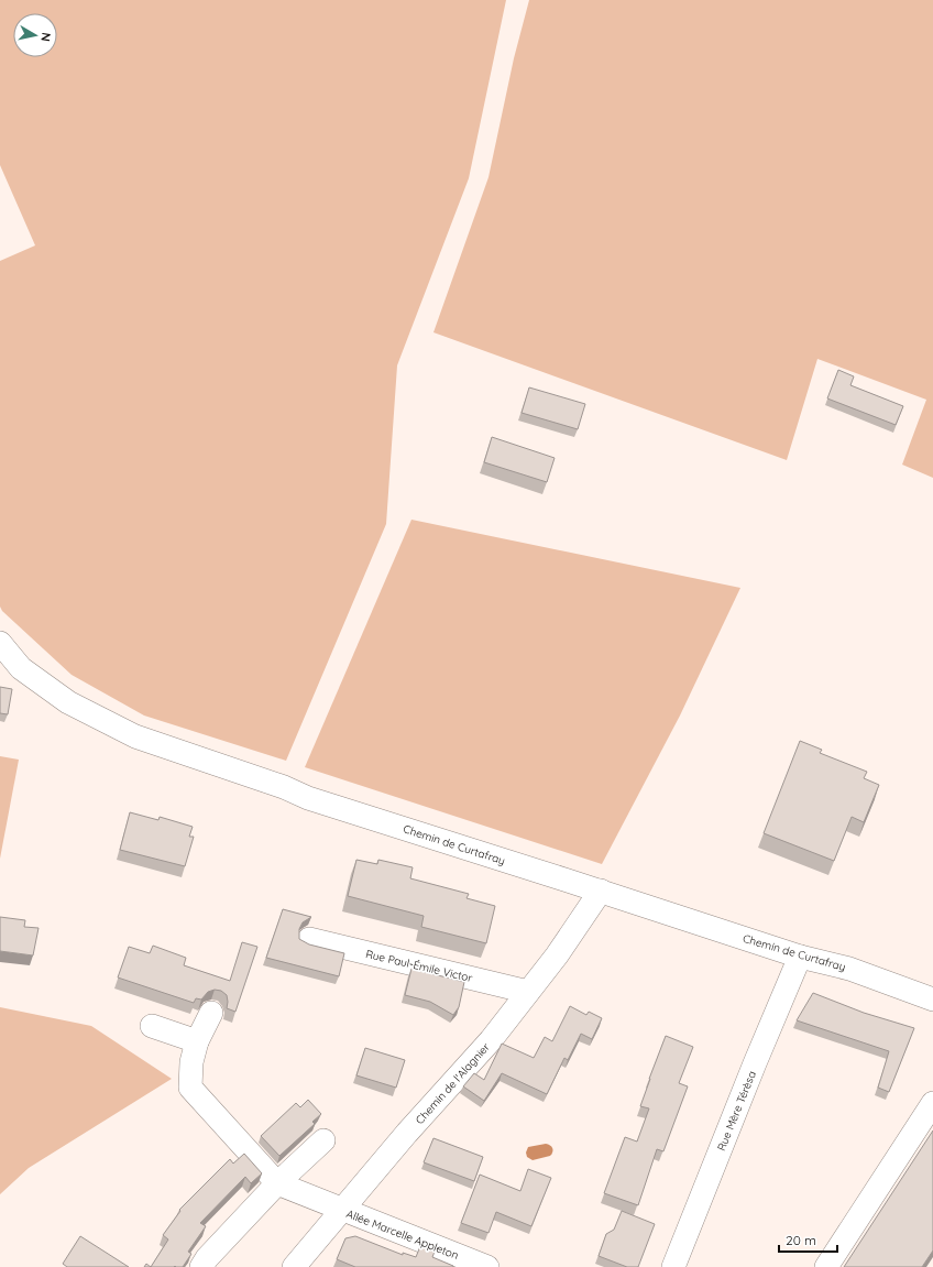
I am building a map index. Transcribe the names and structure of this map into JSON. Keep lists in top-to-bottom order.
{
  "streets": {
    "street": [
      "Chemin de Curtafray",
      "Rue Paul-Émile Victor",
      "Chemin de l'Alagnier",
      "Rue Mère Térèsa",
      "Allée Marcelle Appleton"
    ]
  },
  "crossings": [
    ["Chemin de Curtafray", "Chemin de l'Alagnier"],
    ["Chemin de Curtafray", "Rue Mère Térèsa"],
    ["Rue Paul-Émile Victor", "Chemin de l'Alagnier"],
    ["Chemin de l'Alagnier", "Allée Marcelle Appleton"]
  ],
  "scale_bar": "20 m",
  "north": "right"
}
